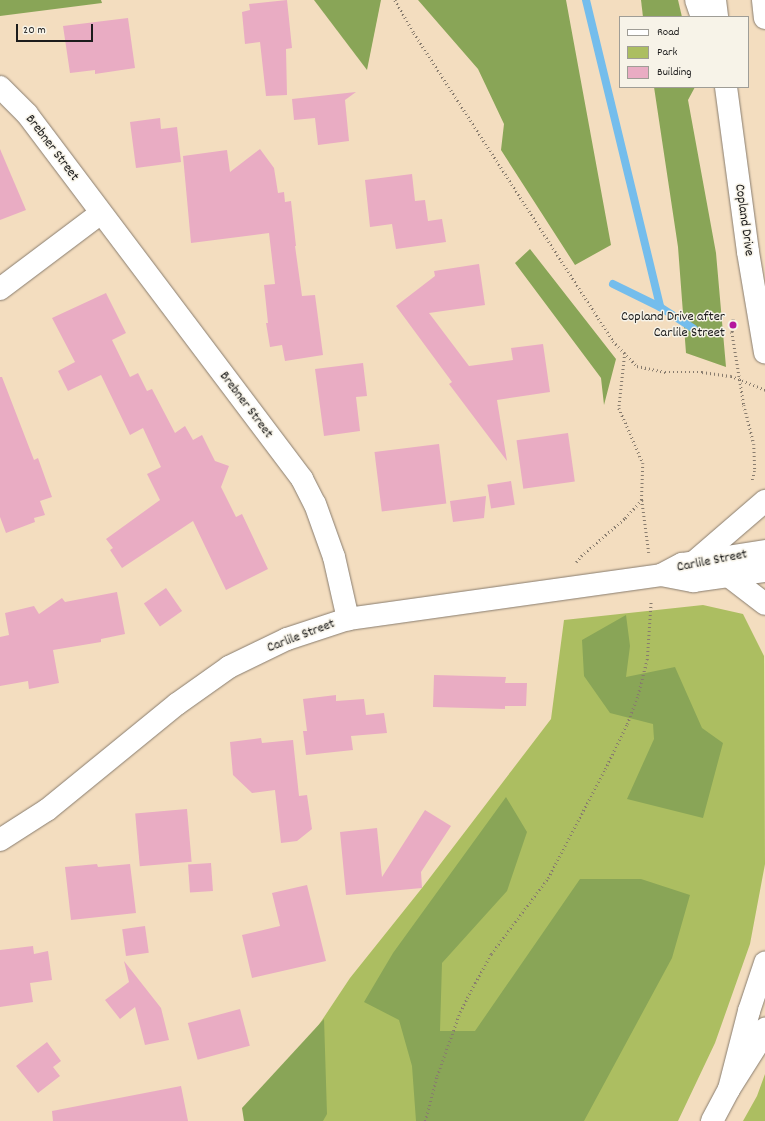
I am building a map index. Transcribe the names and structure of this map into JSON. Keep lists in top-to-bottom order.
{
  "streets": {
    "street": ["Brebner Street", "Copland Drive", "Carlile Street"]
  },
  "crossings": [
    ["Brebner Street", "Carlile Street"]
  ],
  "places": ["Copland Drive after Carlile Street"],
  "legend": ["Road", "Park", "Building"],
  "scale_bar": "20 m"
}
